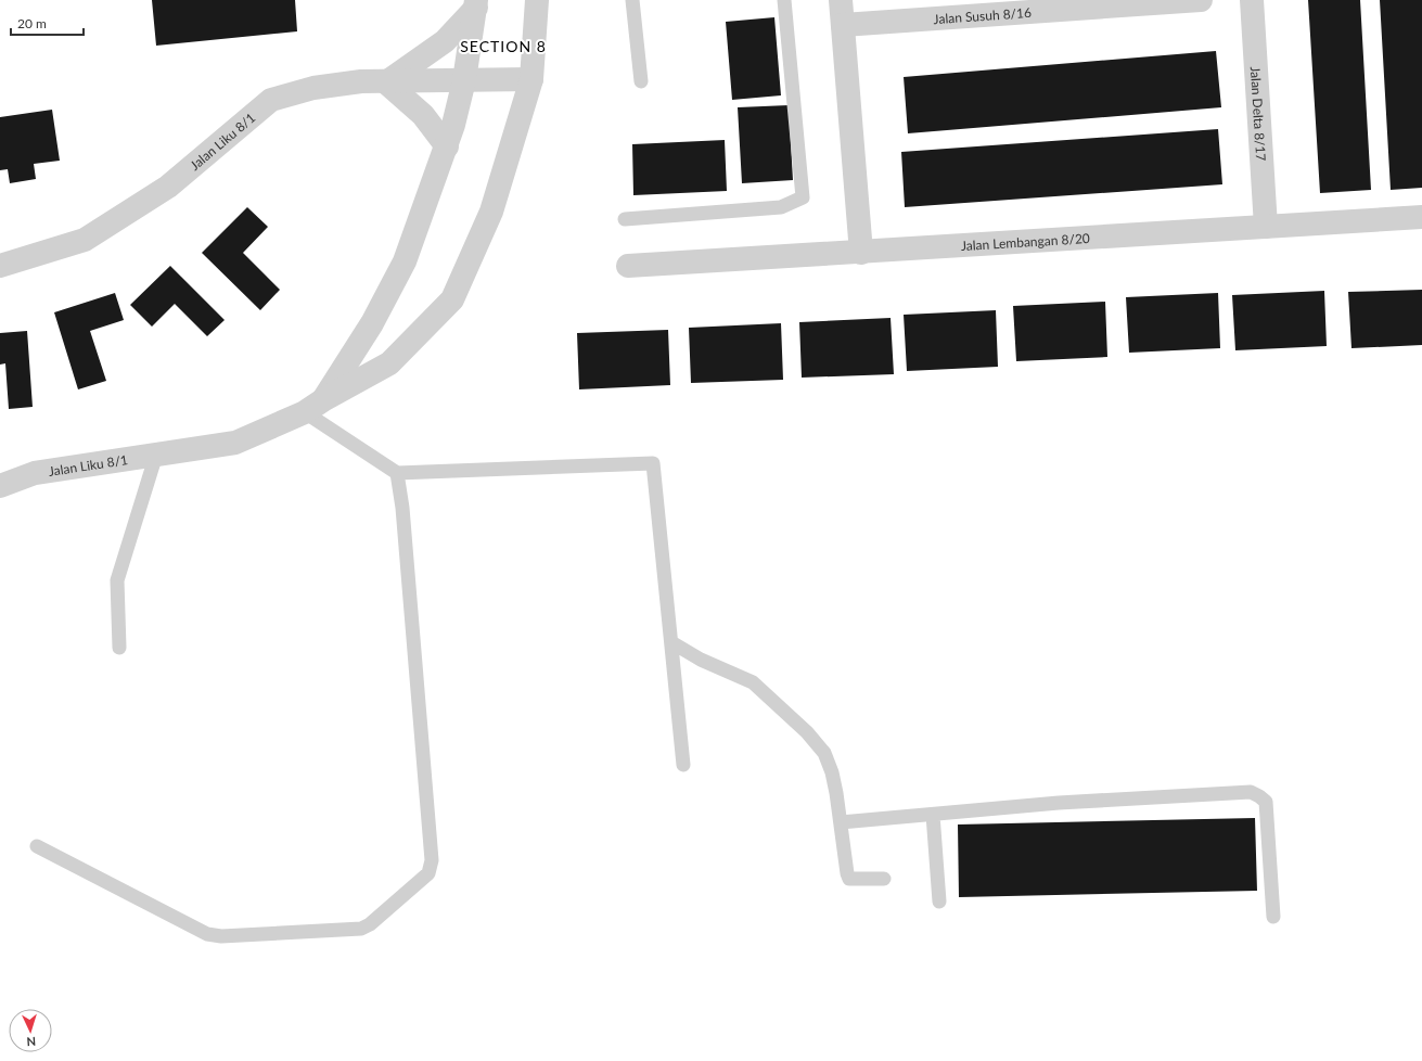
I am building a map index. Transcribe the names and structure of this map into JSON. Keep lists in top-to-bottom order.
{
  "streets": {
    "street": [
      "Jalan Susuh 8/16",
      "Jalan Delta 8/17",
      "Jalan Liku 8/1",
      "Jalan Lembangan 8/20"
    ]
  },
  "crossings": [
    ["Jalan Delta 8/17", "Jalan Lembangan 8/20"]
  ],
  "districts": ["SECTION 8"],
  "scale_bar": "20 m",
  "north": "bottom"
}
